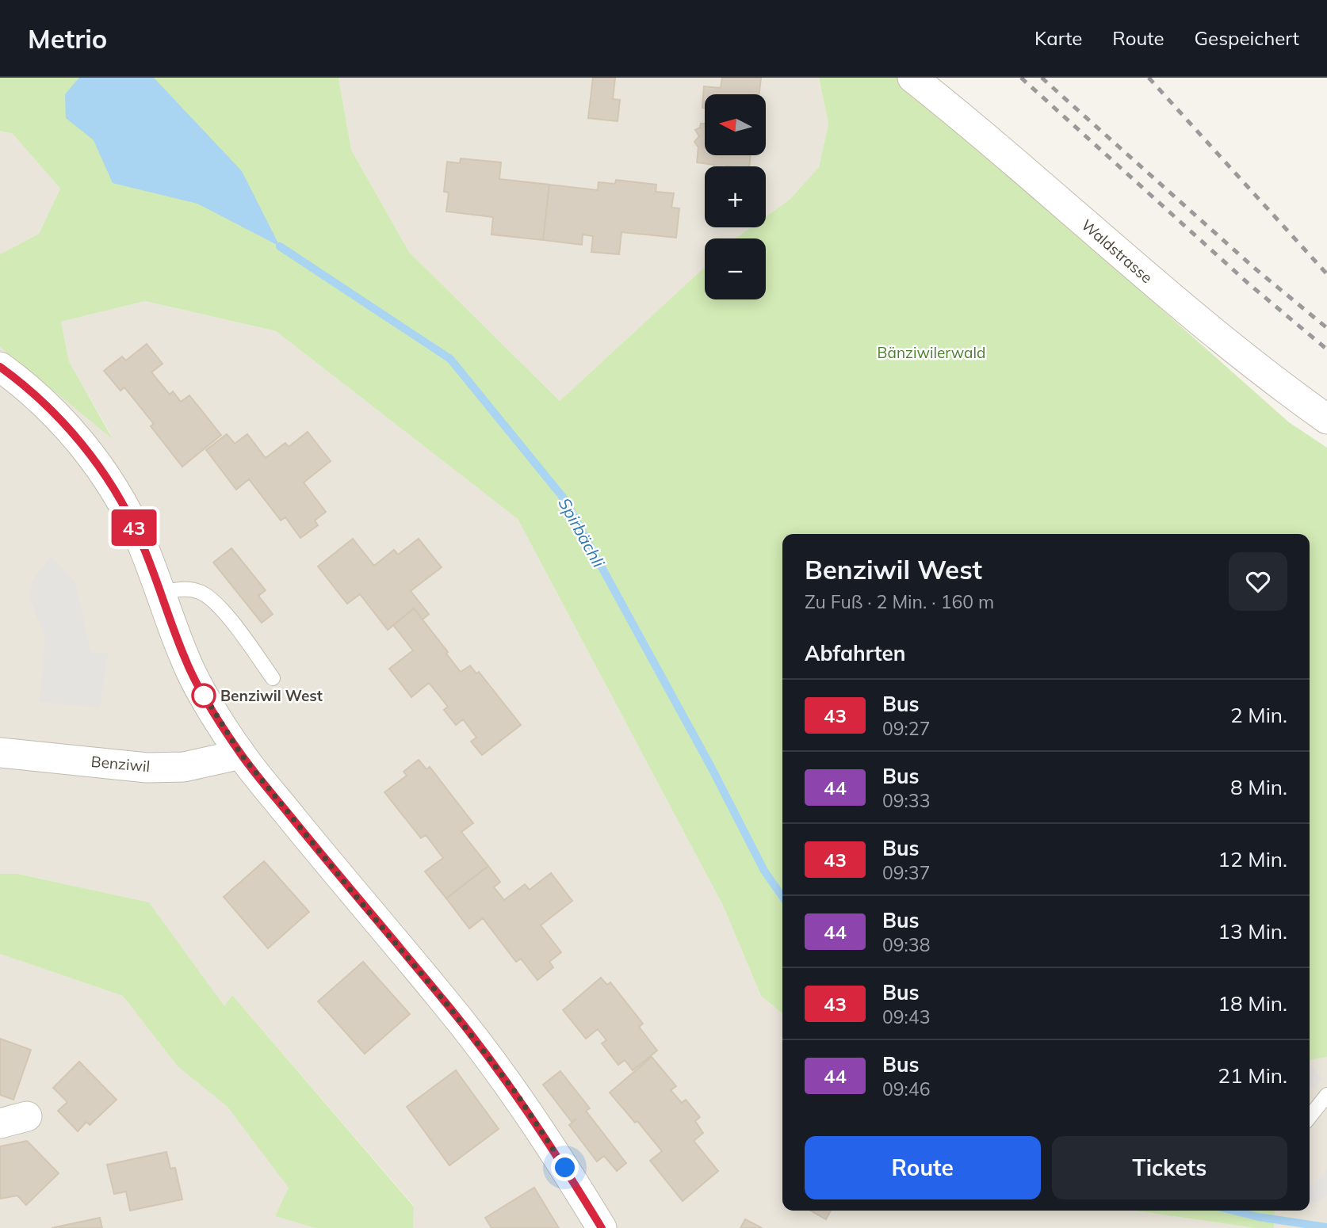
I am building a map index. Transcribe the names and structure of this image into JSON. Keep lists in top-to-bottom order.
{
  "streets": {
    "street": ["Waldstrasse", "Benziwil"]
  },
  "water": ["Spirbächli"],
  "parks": ["Bänziwilerwald"],
  "places": ["Benziwil West"],
  "lines": ["bus line 43"],
  "north": "left",
  "page": {
    "header": "Metrio",
    "nav": ["Karte", "Route", "Gespeichert"],
    "on_map": "43",
    "map_buttons": ["+", "−"],
    "heading": [
      ["Benziwil West", "Zu Fuß · 2 Min. · 160 m"],
      "Abfahrten"
    ],
    "list": [
      {
        "mark": "43",
        "name": "Bus",
        "note": "09:27",
        "value": "2 Min."
      },
      {
        "mark": "44",
        "name": "Bus",
        "note": "09:33",
        "value": "8 Min."
      },
      {
        "mark": "43",
        "name": "Bus",
        "note": "09:37",
        "value": "12 Min."
      },
      {
        "mark": "44",
        "name": "Bus",
        "note": "09:38",
        "value": "13 Min."
      },
      {
        "mark": "43",
        "name": "Bus",
        "note": "09:43",
        "value": "18 Min."
      },
      {
        "mark": "44",
        "name": "Bus",
        "note": "09:46",
        "value": "21 Min."
      }
    ],
    "buttons": ["Route", "Tickets"]
  }
}
